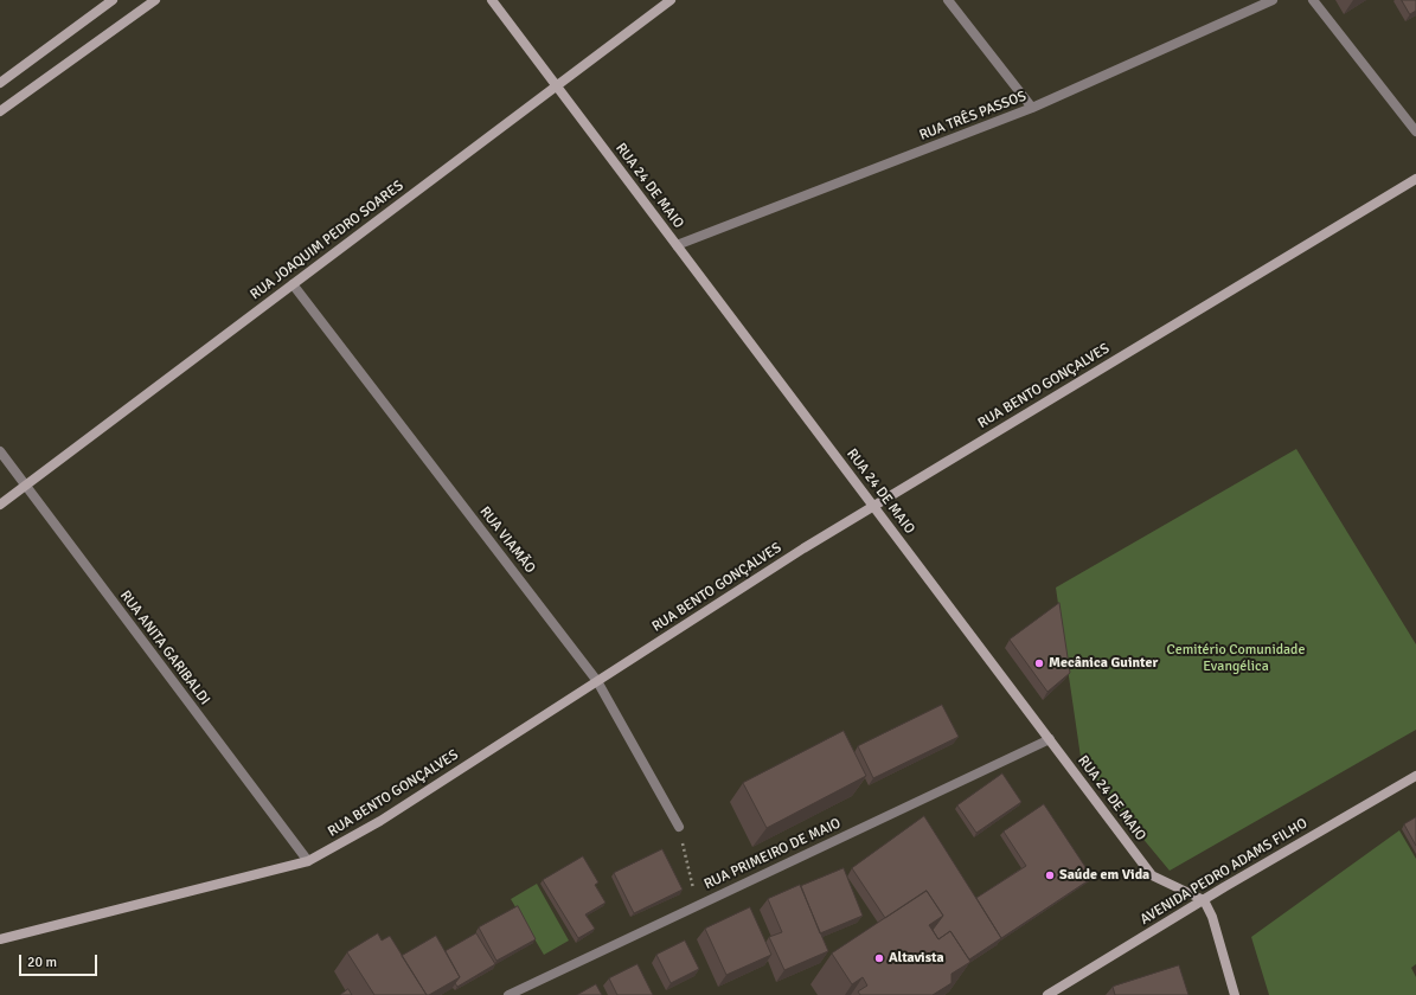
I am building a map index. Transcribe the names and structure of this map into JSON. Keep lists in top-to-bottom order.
{
  "streets": {
    "street": [
      "RUA TRÊS PASSOS",
      "RUA 24 DE MAIO",
      "RUA JOAQUIM PEDRO SOARES",
      "RUA BENTO GONÇALVES",
      "RUA VIAMÃO",
      "RUA ANITA GARIBALDI",
      "RUA PRIMEIRO DE MAIO",
      "AVENIDA PEDRO ADAMS FILHO"
    ]
  },
  "crossings": [
    ["RUA TRÊS PASSOS", "RUA 24 DE MAIO"],
    ["RUA 24 DE MAIO", "RUA JOAQUIM PEDRO SOARES"],
    ["RUA 24 DE MAIO", "RUA BENTO GONÇALVES"],
    ["RUA 24 DE MAIO", "RUA PRIMEIRO DE MAIO"],
    ["RUA 24 DE MAIO", "AVENIDA PEDRO ADAMS FILHO"],
    ["RUA JOAQUIM PEDRO SOARES", "RUA VIAMÃO"],
    ["RUA JOAQUIM PEDRO SOARES", "RUA ANITA GARIBALDI"],
    ["RUA BENTO GONÇALVES", "RUA VIAMÃO"],
    ["RUA BENTO GONÇALVES", "RUA ANITA GARIBALDI"]
  ],
  "parks": ["Cemitério Comunidade Evangélica"],
  "places": ["Mecânica Guinter", "Saúde em Vida", "Altavista"],
  "scale_bar": "20 m"
}
